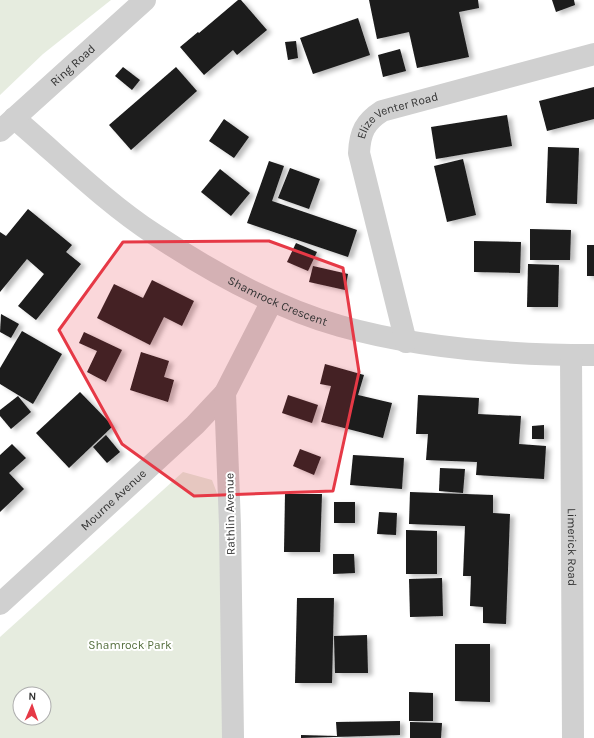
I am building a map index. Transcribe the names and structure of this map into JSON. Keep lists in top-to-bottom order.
{
  "streets": {
    "street": [
      "Ring Road",
      "Elize Venter Road",
      "Shamrock Crescent",
      "Mourne Avenue",
      "Rathlin Avenue",
      "Limerick Road"
    ]
  },
  "crossings": [
    ["Ring Road", "Shamrock Crescent"],
    ["Elize Venter Road", "Shamrock Crescent"],
    ["Shamrock Crescent", "Rathlin Avenue"],
    ["Shamrock Crescent", "Limerick Road"],
    ["Mourne Avenue", "Rathlin Avenue"]
  ],
  "parks": ["Shamrock Park"],
  "north": "top"
}
